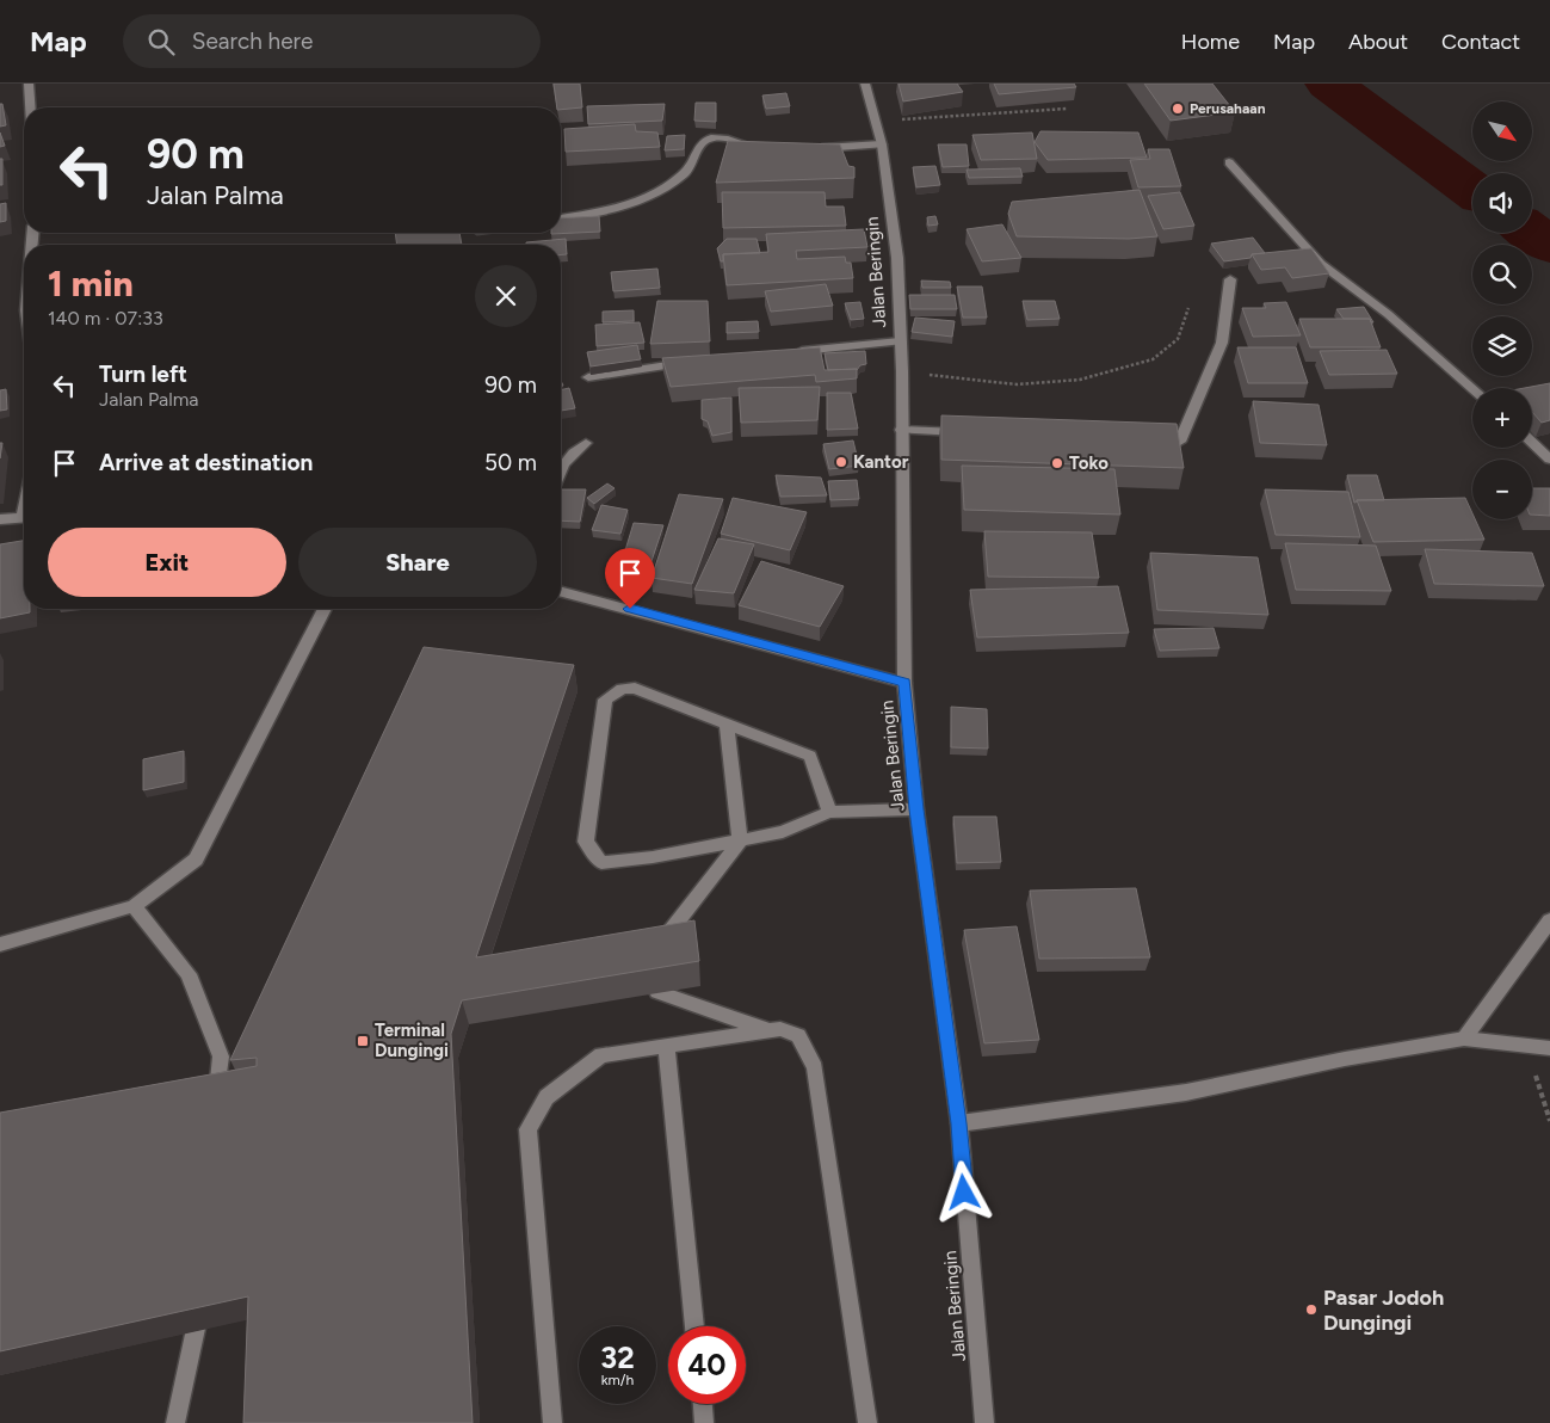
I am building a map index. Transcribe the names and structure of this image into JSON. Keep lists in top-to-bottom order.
{
  "streets": {
    "street": ["Jalan Beringin"]
  },
  "places": {
    "other": [
      "Perusahaan",
      "Kantor",
      "Toko",
      "Pasar Jodoh Dungingi"
    ],
    "transit": ["Terminal Dungingi"]
  },
  "north": "bottom right",
  "page": {
    "header": "Map",
    "search": "Search here",
    "nav": [
      "Home",
      "Map",
      "About",
      "Contact"
    ],
    "map_buttons": ["+", "−"],
    "turn": ["90 m", "Jalan Palma"],
    "heading": ["1 min", "140 m · 07:33"],
    "list": [
      {
        "name": "Turn left",
        "note": "Jalan Palma",
        "value": "90 m"
      },
      {
        "name": "Arrive at destination",
        "value": "50 m"
      }
    ],
    "buttons": ["Exit", "Share"],
    "speed": "32 km/h",
    "limit": "40"
  }
}
